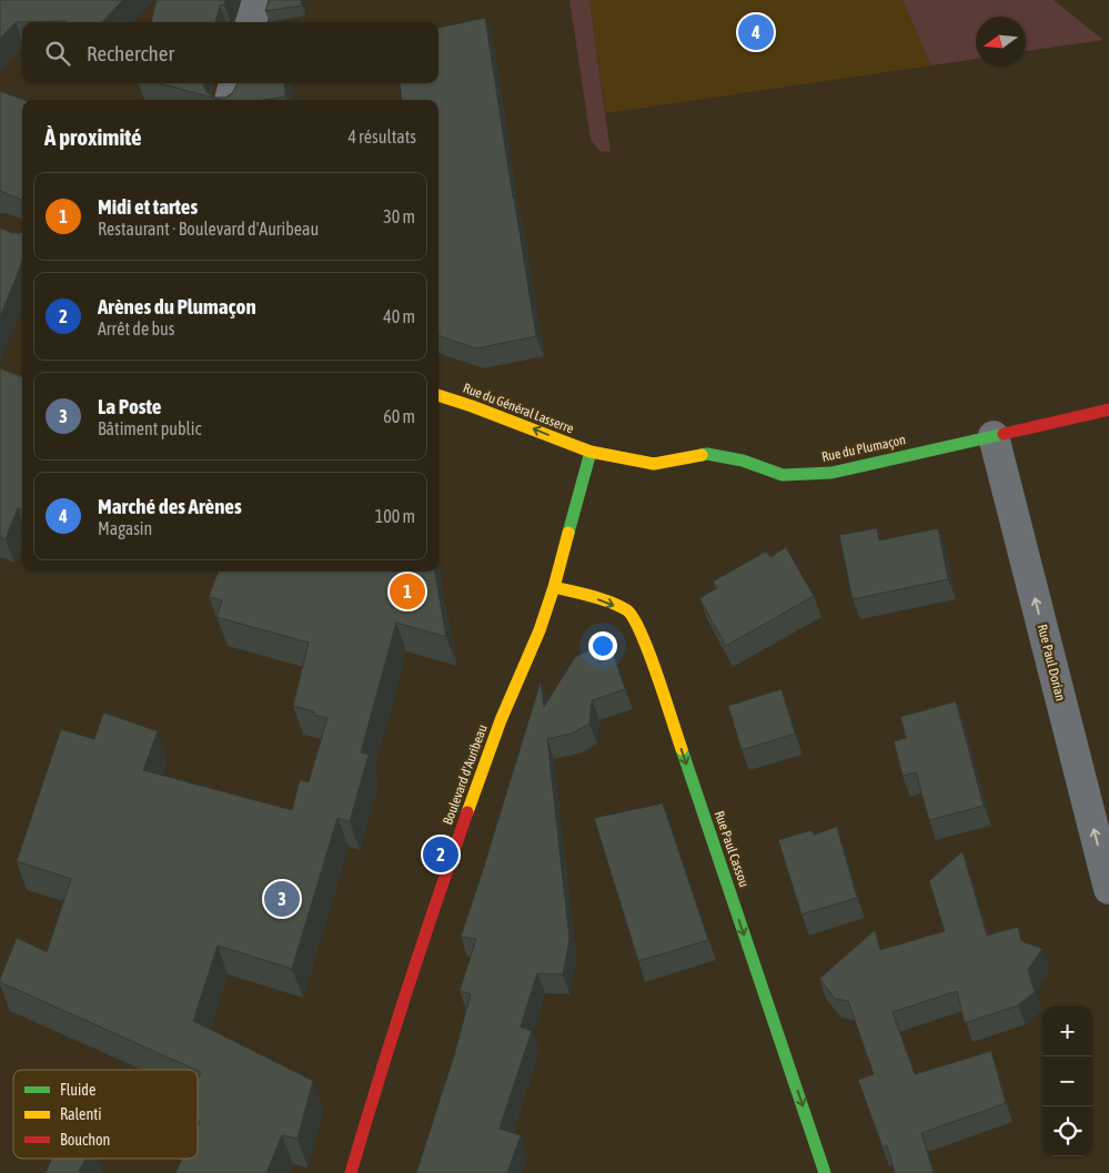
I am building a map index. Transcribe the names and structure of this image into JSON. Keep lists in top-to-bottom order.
{
  "streets": {
    "street": [
      "Rue du Général Lasserre",
      "Rue du Plumaçon",
      "Rue Paul Dorian",
      "Boulevard d'Auribeau",
      "Rue Paul Cassou"
    ]
  },
  "crossings": [
    ["Rue du Général Lasserre", "Rue du Plumaçon"],
    ["Rue du Général Lasserre", "Boulevard d'Auribeau"],
    ["Rue du Plumaçon", "Rue Paul Dorian"],
    ["Rue du Plumaçon", "Boulevard d'Auribeau"],
    ["Boulevard d'Auribeau", "Rue Paul Cassou"]
  ],
  "one_way": ["Rue du Général Lasserre", "Rue Paul Dorian", "Rue Paul Cassou"],
  "legend": ["Fluide", "Ralenti", "Bouchon"],
  "north": "left",
  "page": {
    "pins": [
      "4",
      "1",
      "2",
      "3"
    ],
    "search": "Rechercher",
    "heading": ["À proximité", "4 résultats"],
    "list": [
      {
        "mark": "1",
        "name": "Midi et tartes",
        "note": "Restaurant · Boulevard d'Auribeau",
        "value": "30 m"
      },
      {
        "mark": "2",
        "name": "Arènes du Plumaçon",
        "note": "Arrêt de bus",
        "value": "40 m"
      },
      {
        "mark": "3",
        "name": "La Poste",
        "note": "Bâtiment public",
        "value": "60 m"
      },
      {
        "mark": "4",
        "name": "Marché des Arènes",
        "note": "Magasin",
        "value": "100 m"
      }
    ],
    "map_buttons": ["+", "−"]
  }
}
